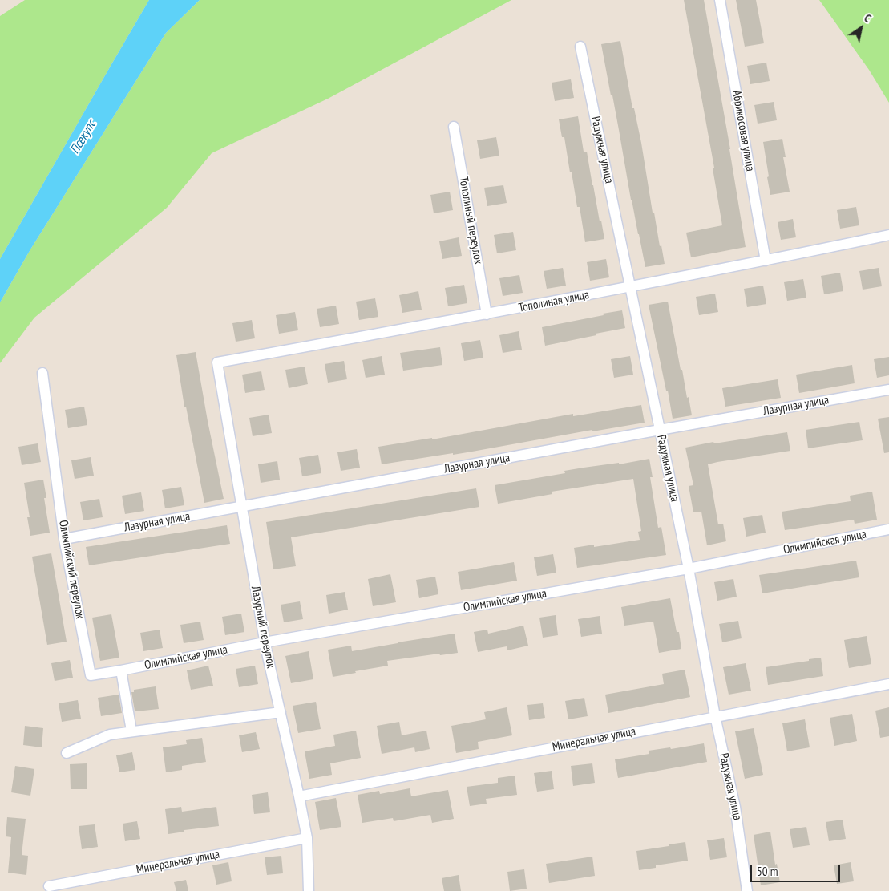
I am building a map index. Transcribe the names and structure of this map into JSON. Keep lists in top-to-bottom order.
{
  "streets": {
    "street": [
      "Абрикосовая улица",
      "Радужная улица",
      "Тополиный переулок",
      "Тополиная улица",
      "Лазурная улица",
      "Олимпийская улица",
      "Олимпийский переулок",
      "Лазурный переулок",
      "Минеральная улица"
    ]
  },
  "crossings": [
    ["Абрикосовая улица", "Тополиная улица"],
    ["Радужная улица", "Тополиная улица"],
    ["Радужная улица", "Лазурная улица"],
    ["Радужная улица", "Олимпийская улица"],
    ["Радужная улица", "Минеральная улица"],
    ["Тополиный переулок", "Тополиная улица"],
    ["Тополиная улица", "Лазурный переулок"],
    ["Лазурная улица", "Олимпийский переулок"],
    ["Лазурная улица", "Лазурный переулок"],
    ["Олимпийская улица", "Олимпийский переулок"],
    ["Олимпийская улица", "Лазурный переулок"],
    ["Лазурный переулок", "Минеральная улица"]
  ],
  "water": ["Псекупс"],
  "scale_bar": "50 m",
  "north": "top right"
}
